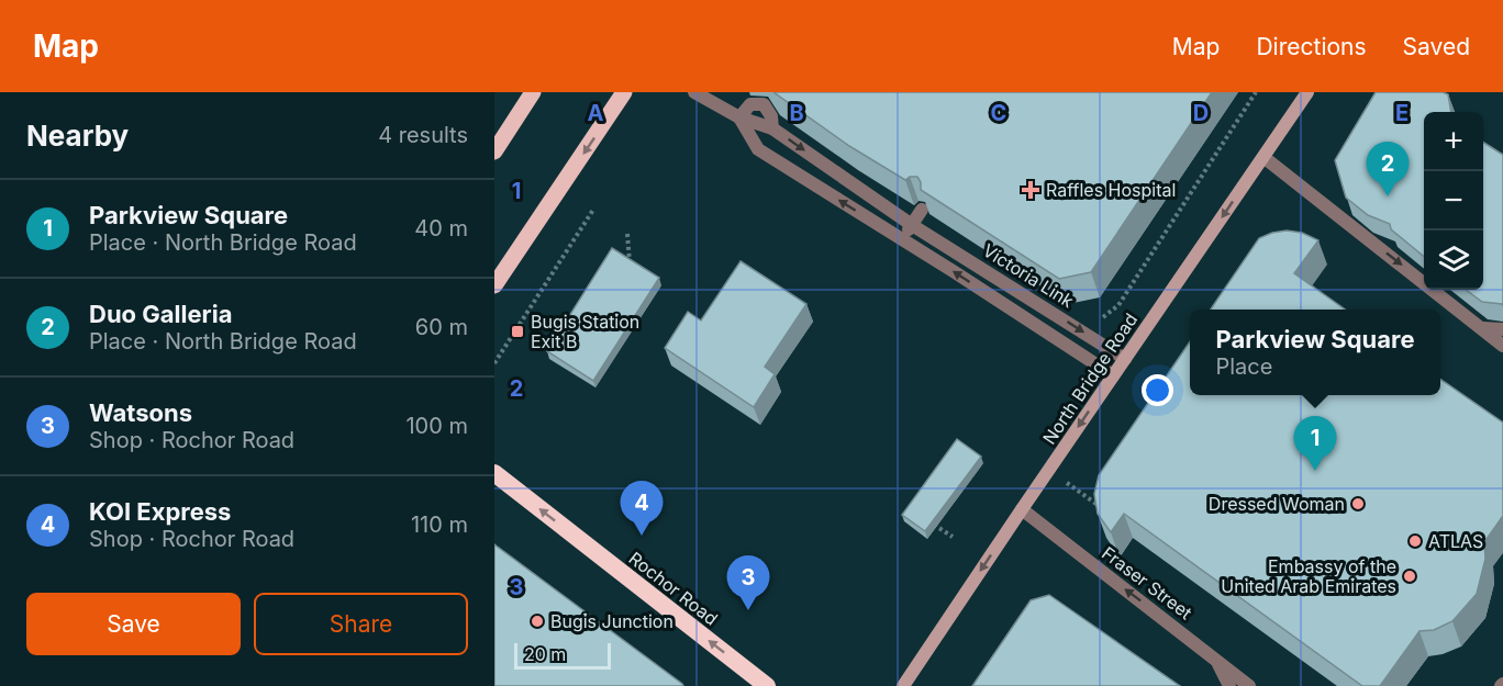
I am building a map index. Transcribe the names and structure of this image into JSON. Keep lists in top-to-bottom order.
{
  "streets": {
    "highway": ["Rochor Road"],
    "main road": ["North Bridge Road"],
    "lane": ["Victoria Link", "Fraser Street"]
  },
  "crossings": [
    ["Victoria Link", "North Bridge Road"],
    ["North Bridge Road", "Fraser Street"]
  ],
  "one_way": ["North Bridge Road", "Fraser Street", "Rochor Road"],
  "places": {
    "health": ["Raffles Hospital"],
    "transit": ["Bugis Station Exit B"],
    "other": [
      "Dressed Woman",
      "ATLAS",
      "Embassy of the United Arab Emirates",
      "Bugis Junction"
    ]
  },
  "scale_bar": "20 m",
  "page": {
    "header": "Map",
    "nav": ["Map", "Directions", "Saved"],
    "heading": ["Nearby", "4 results"],
    "map_buttons": ["+", "−"],
    "pins": [
      "2",
      "1",
      "4",
      "3"
    ],
    "list": [
      {
        "mark": "1",
        "name": "Parkview Square",
        "note": "Place · North Bridge Road",
        "value": "40 m"
      },
      {
        "mark": "2",
        "name": "Duo Galleria",
        "note": "Place · North Bridge Road",
        "value": "60 m"
      },
      {
        "mark": "3",
        "name": "Watsons",
        "note": "Shop · Rochor Road",
        "value": "100 m"
      },
      {
        "mark": "4",
        "name": "KOI Express",
        "note": "Shop · Rochor Road",
        "value": "110 m"
      }
    ],
    "popup": ["Parkview Square", "Place"],
    "buttons": ["Save", "Share"],
    "scale": "20 m"
  },
  "grid": {
    "columns": [
      "A",
      "B",
      "C",
      "D",
      "E"
    ],
    "rows": ["1", "2", "3"]
  }
}
